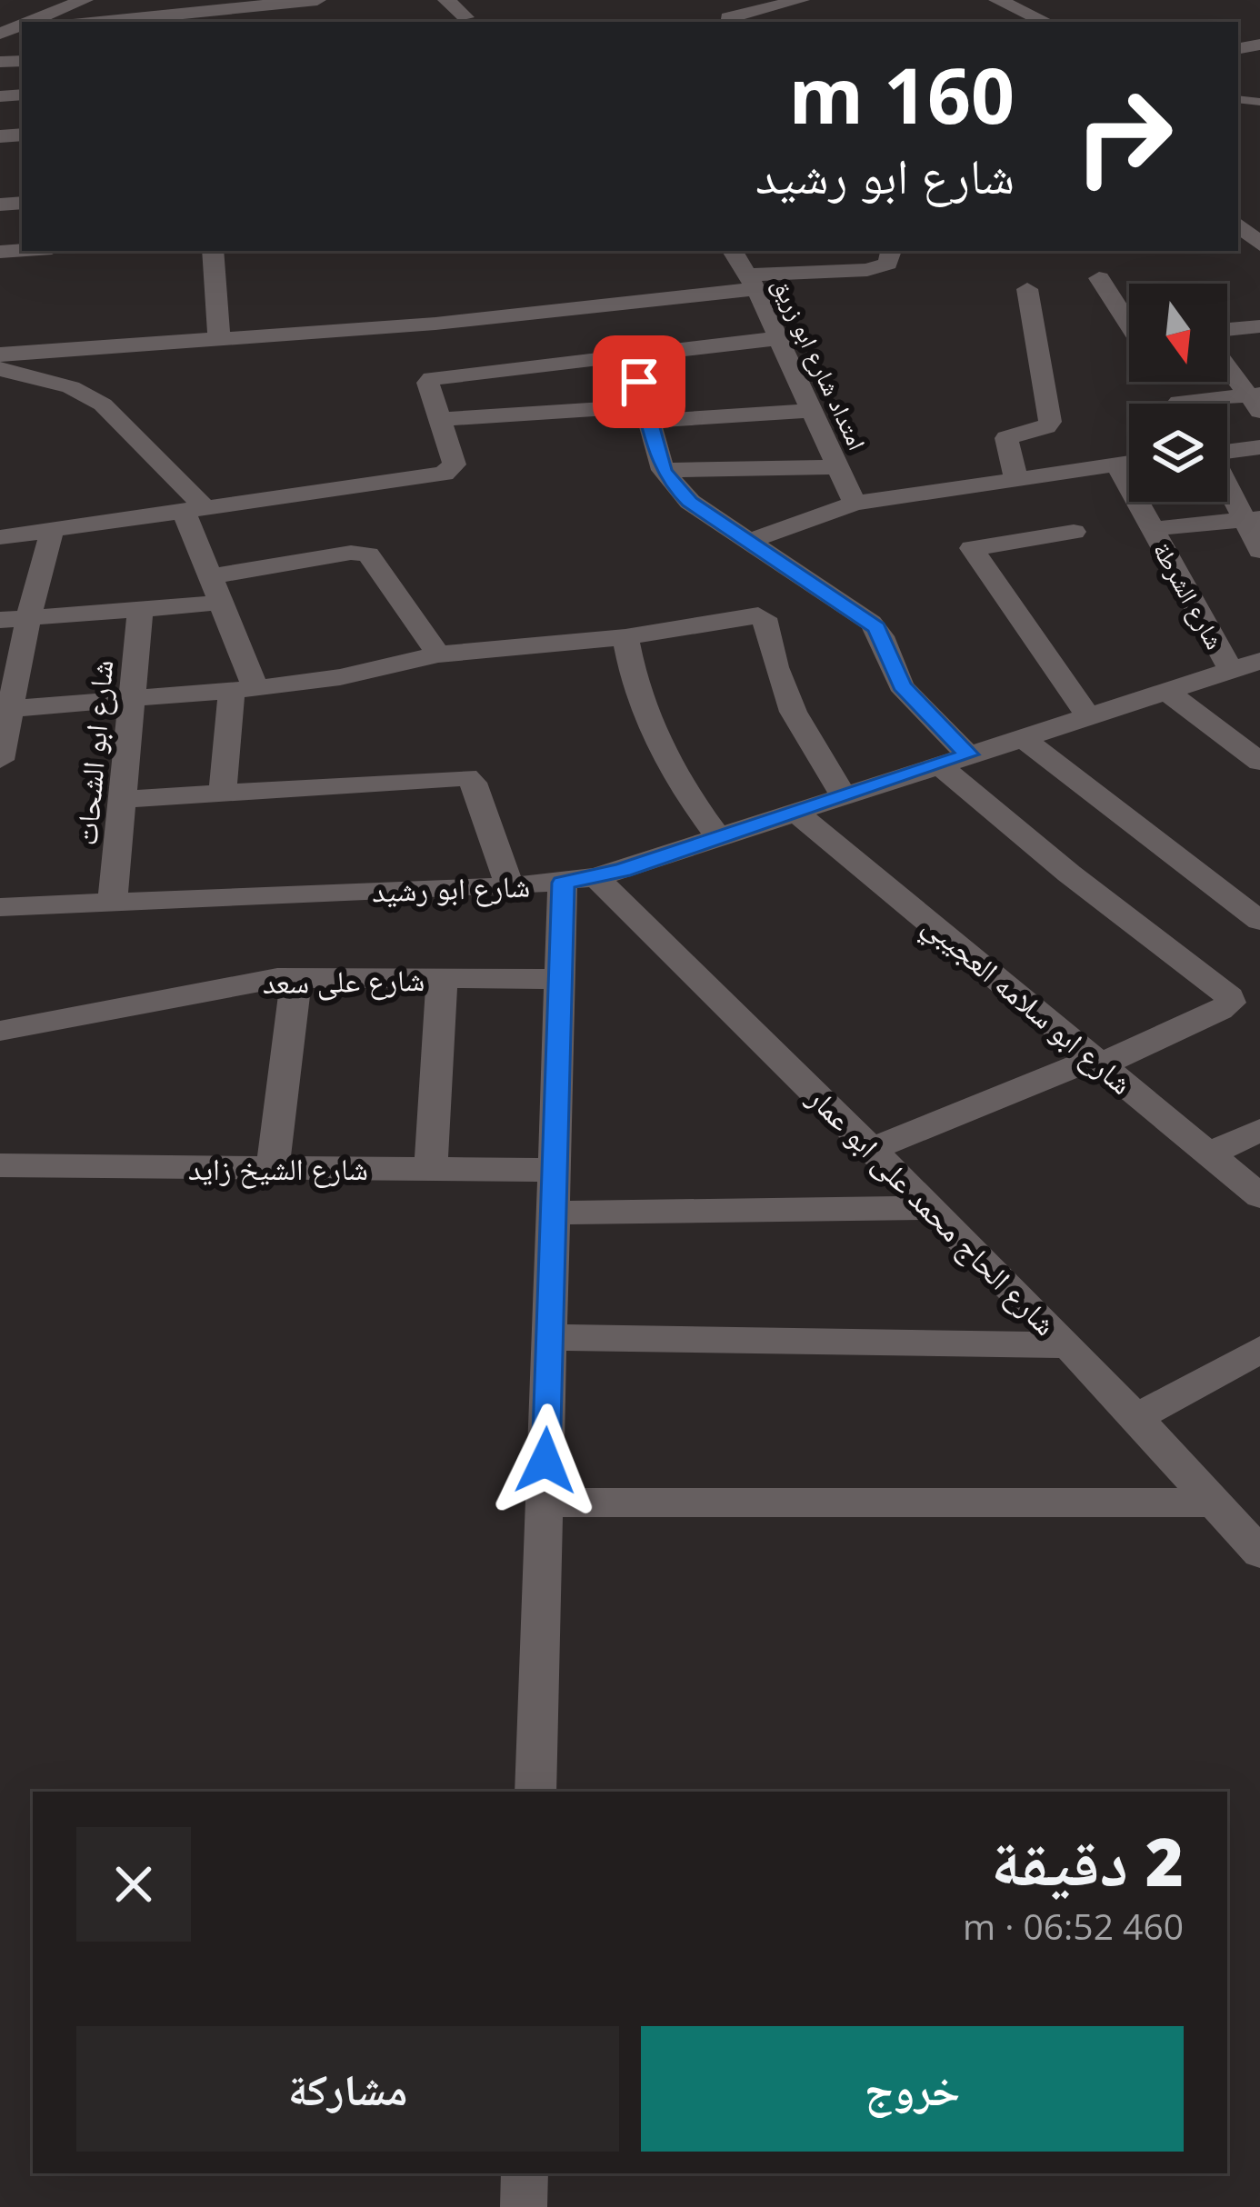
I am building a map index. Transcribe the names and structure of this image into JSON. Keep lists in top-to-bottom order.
{
  "streets": {
    "street": [
      "امتداد شارع ابو زريق",
      "شارع الشرطة",
      "شارع ابو الشحات",
      "شارع ابو رشيد",
      "شارع على سعد",
      "شارع ابو سلامه العجيبي",
      "شارع الشيخ زايد",
      "شارع الحاج محمد على ابو عمار"
    ]
  },
  "crossings": [
    ["شارع الشرطة", "شارع ابو رشيد"],
    ["شارع ابو الشحات", "شارع ابو رشيد"],
    ["شارع ابو رشيد", "شارع ابو سلامه العجيبي"],
    ["شارع ابو رشيد", "شارع الحاج محمد على ابو عمار"]
  ],
  "north": "bottom",
  "page": {
    "turn": ["160 m", "شارع ابو رشيد"],
    "heading": ["2 دقيقة", "460 m · 06:52"],
    "buttons": ["خروج", "مشاركة"]
  }
}
